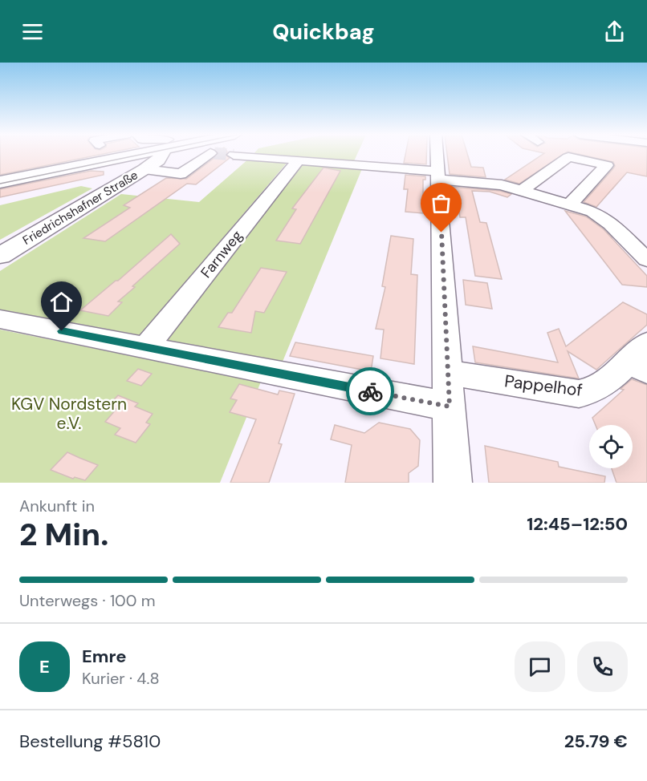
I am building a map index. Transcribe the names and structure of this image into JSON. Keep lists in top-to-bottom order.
{
  "streets": {
    "main road": ["Friedrichshafner Straße"],
    "street": ["Farnweg", "Pappelhof"]
  },
  "crossings": [
    ["Farnweg", "Pappelhof"]
  ],
  "parks": ["KGV Nordstern e.V."],
  "page": {
    "header": "Quickbag",
    "heading": ["2 Min.", "Ankunft in", "12:45–12:50"],
    "panel": [
      "Emre",
      "Kurier · 4.8",
      "Bestellung #5810",
      "25.79 €"
    ],
    "bar": "Unterwegs · 100 m",
    "round": "E"
  }
}
